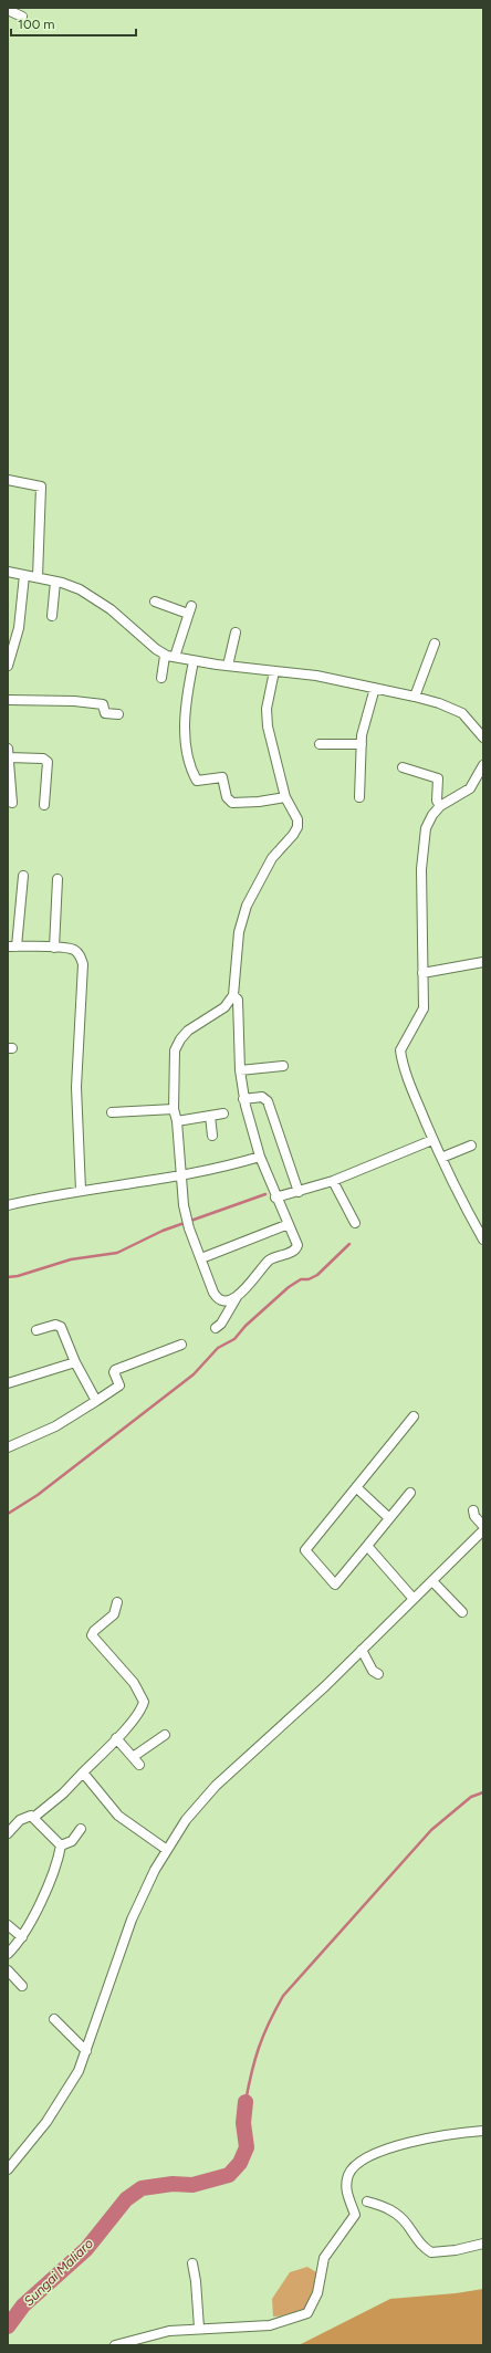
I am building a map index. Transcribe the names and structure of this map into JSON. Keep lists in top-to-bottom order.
{
  "water": ["Sungai Maliaro"],
  "scale_bar": "100 m"
}
